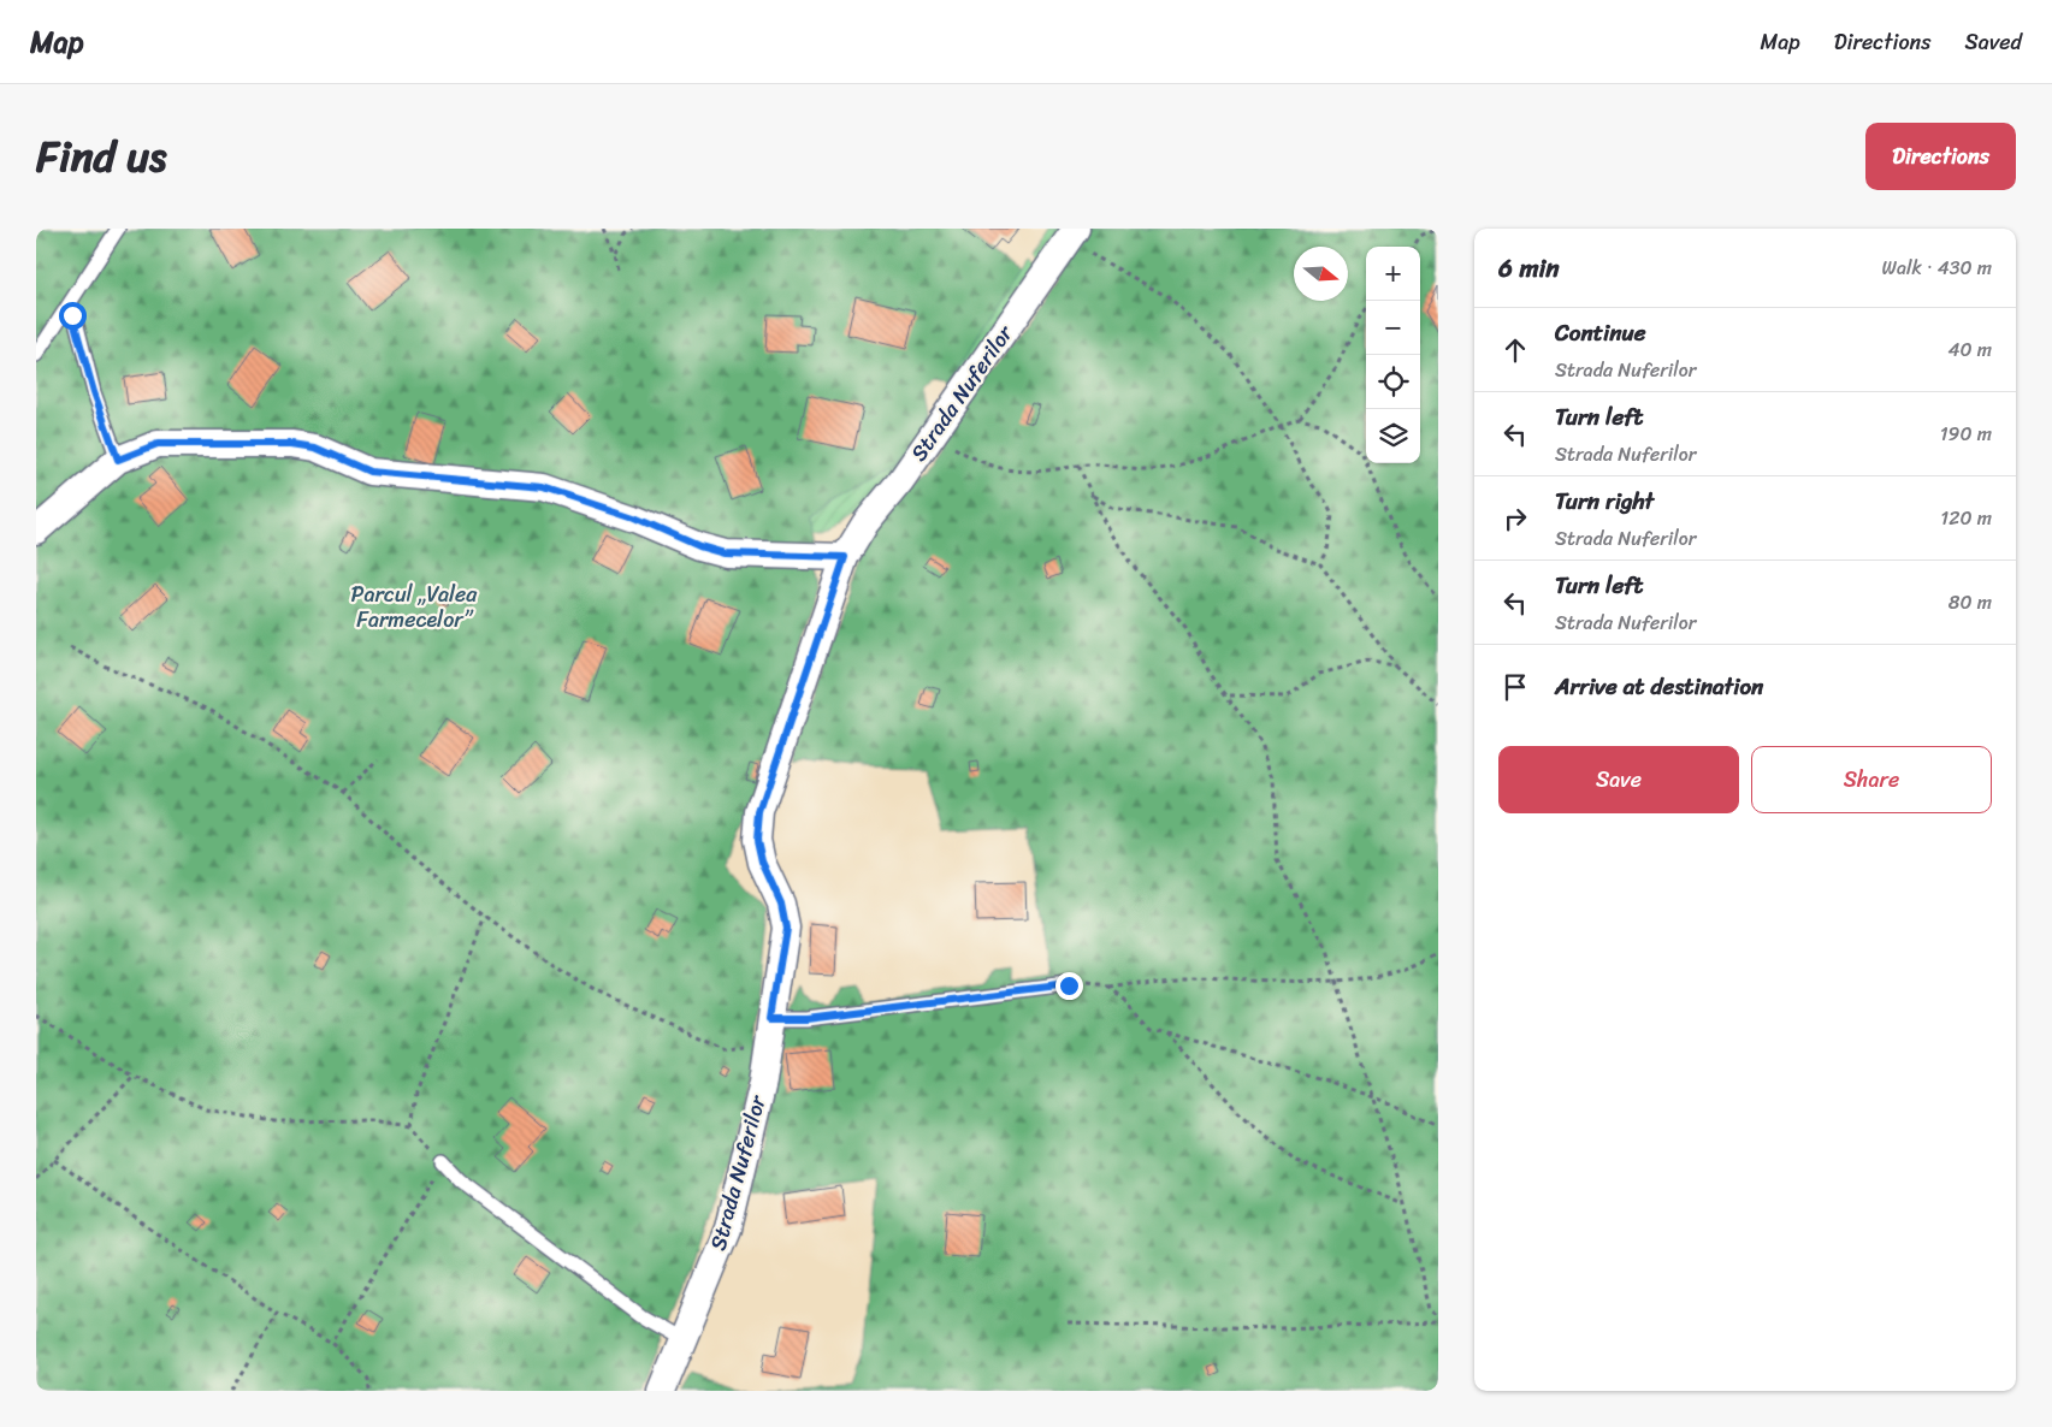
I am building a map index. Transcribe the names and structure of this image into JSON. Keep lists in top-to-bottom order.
{
  "streets": {
    "street": ["Strada Nuferilor"]
  },
  "parks": ["Parcul „Valea Farmecelor”"],
  "north": "right",
  "page": {
    "header": "Map",
    "nav": ["Map", "Directions", "Saved"],
    "title": "Find us",
    "buttons": [
      "Directions",
      ["Save", "Share"]
    ],
    "heading": ["6 min", "Walk · 430 m"],
    "map_buttons": ["+", "−"],
    "list": [
      ["Continue", "Strada Nuferilor", "40 m"],
      ["Turn left", "Strada Nuferilor", "190 m"],
      ["Turn right", "Strada Nuferilor", "120 m"],
      ["Turn left", "Strada Nuferilor", "80 m"],
      "Arrive at destination"
    ]
  }
}
